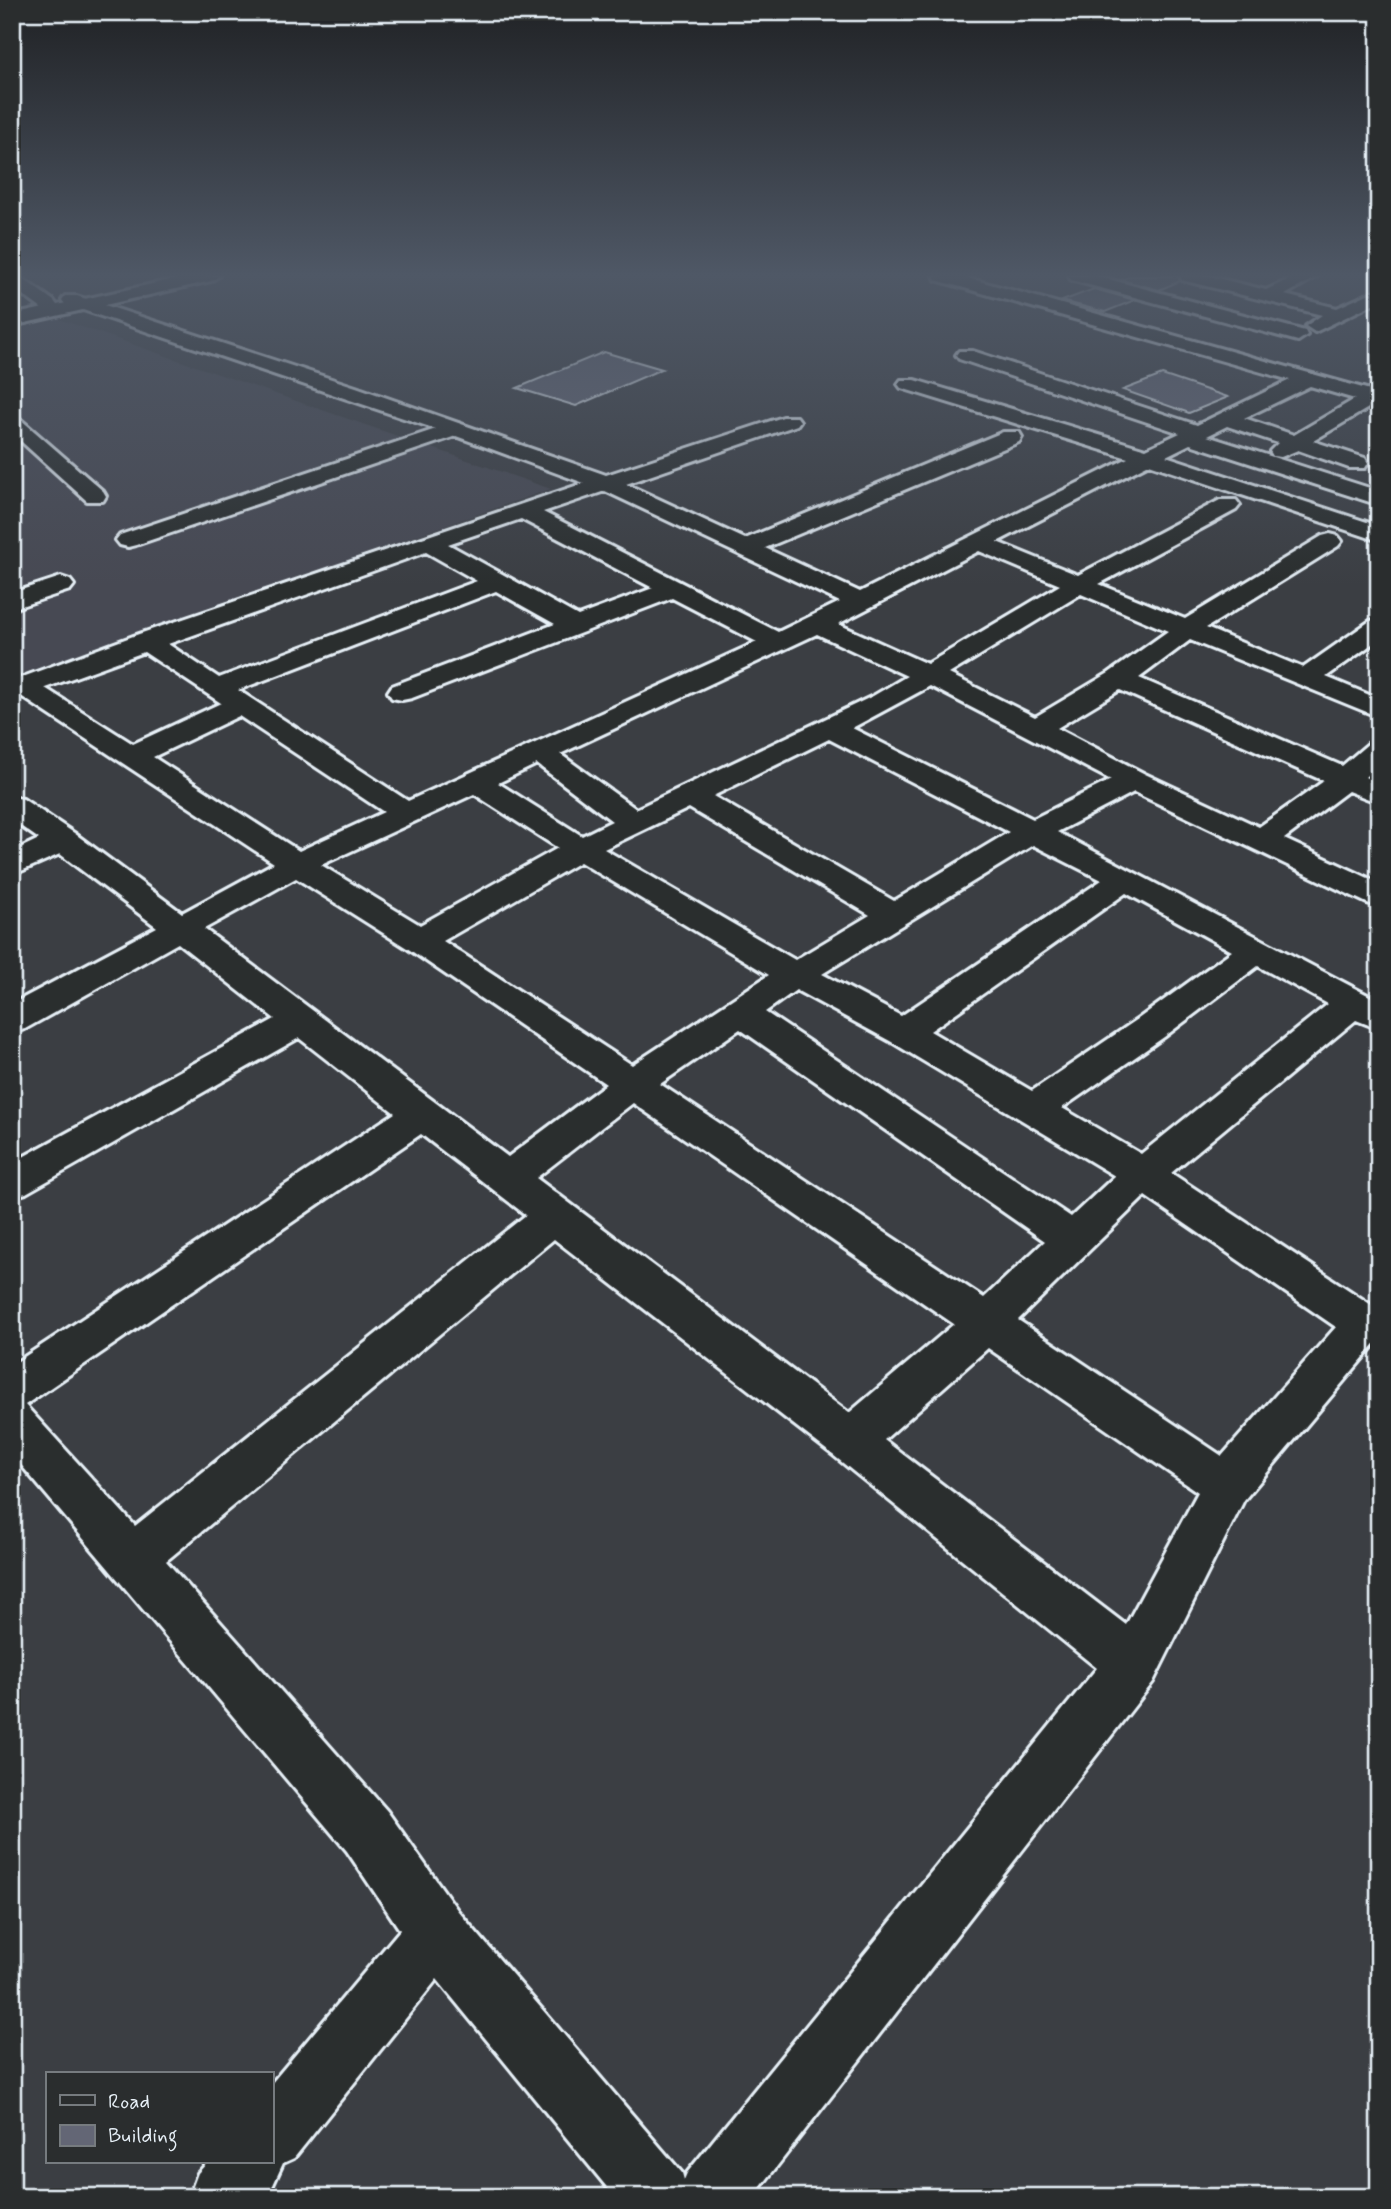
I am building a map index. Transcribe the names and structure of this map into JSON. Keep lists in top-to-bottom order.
{
  "legend": ["Road", "Building"]
}
